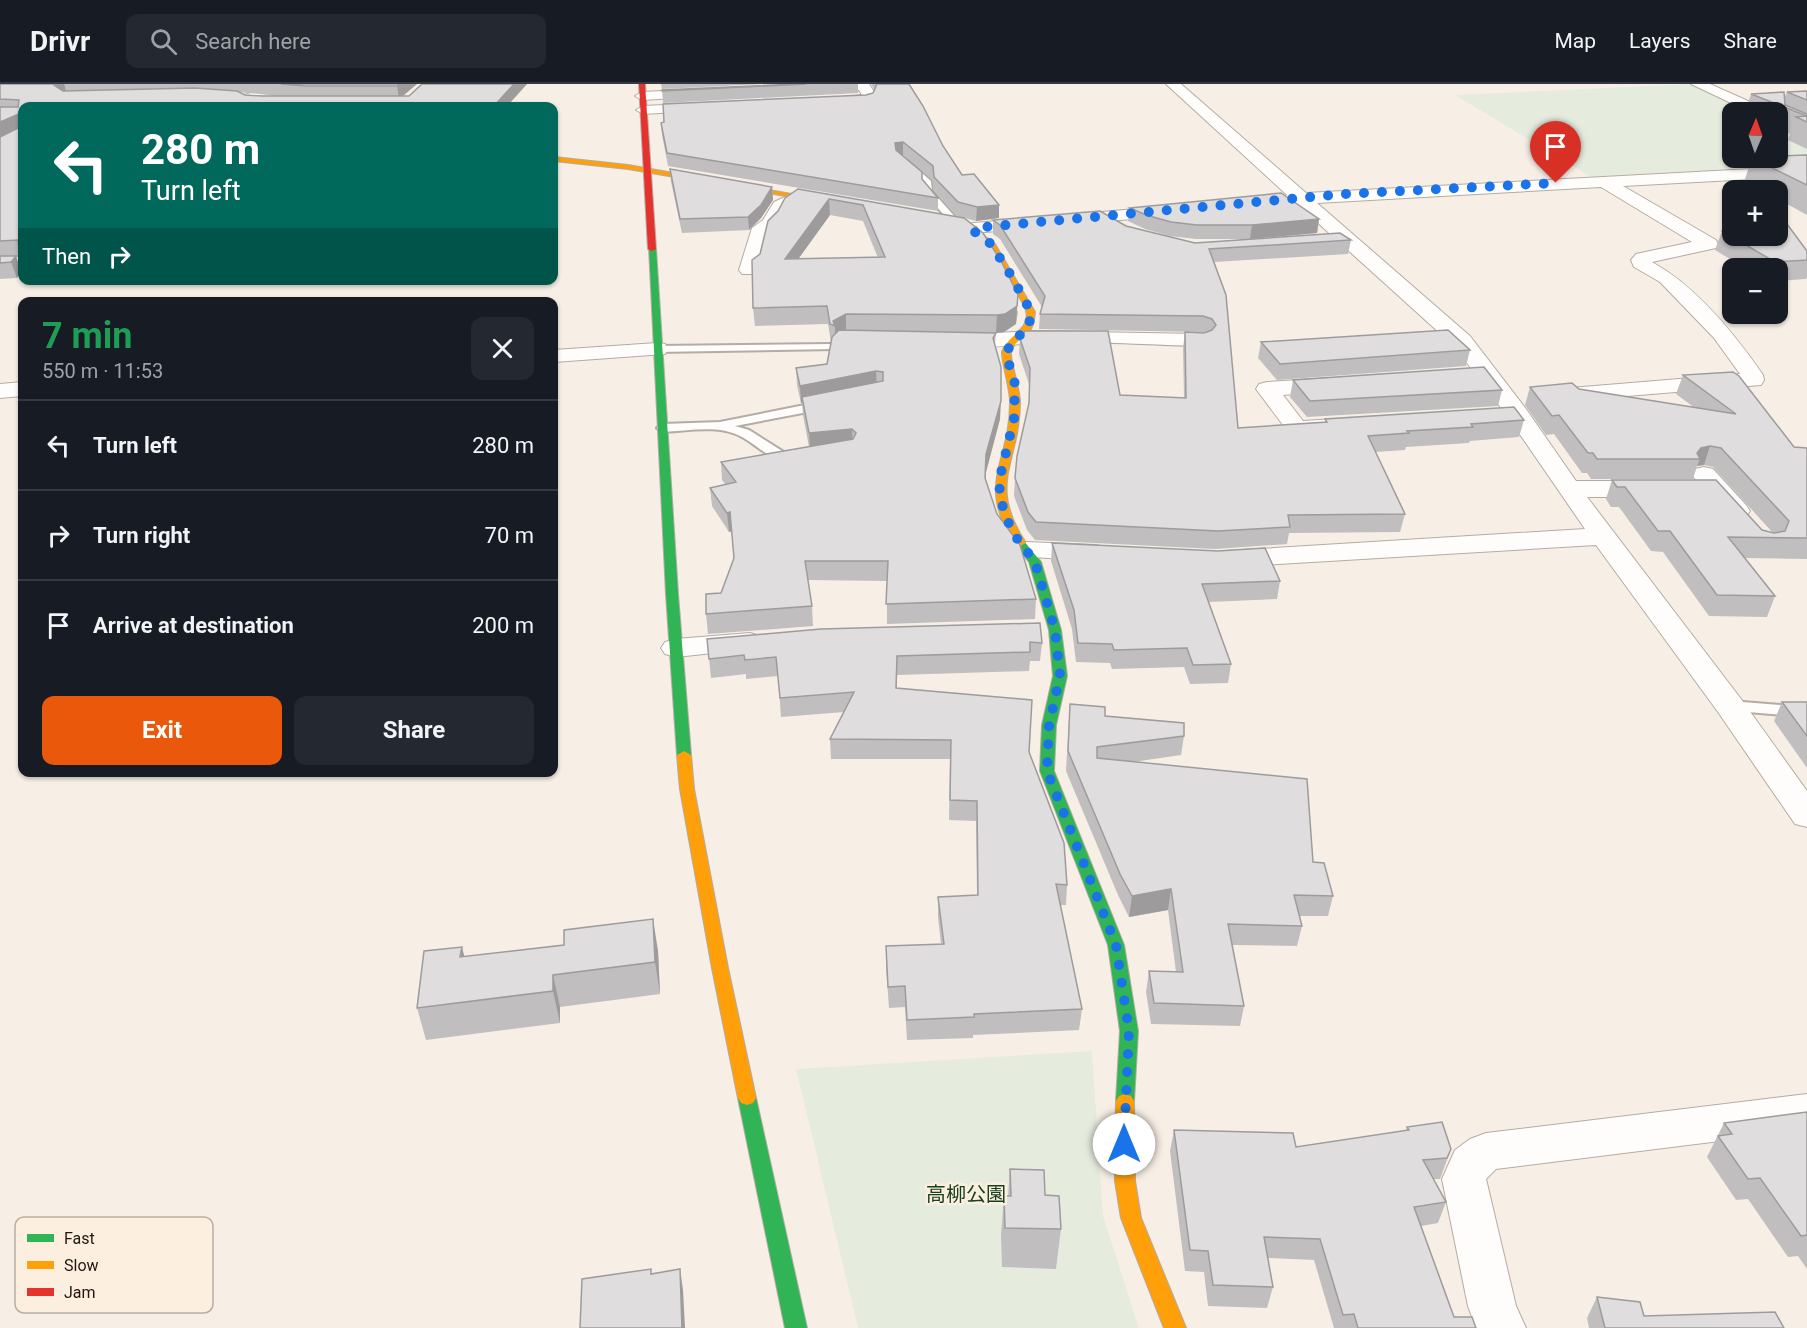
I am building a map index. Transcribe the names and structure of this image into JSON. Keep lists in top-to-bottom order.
{
  "parks": ["高柳公園"],
  "legend": ["Fast", "Slow", "Jam"],
  "north": "top",
  "page": {
    "header": "Drivr",
    "search": "Search here",
    "nav": ["Map", "Layers", "Share"],
    "map_buttons": ["+", "−"],
    "turn": ["280 m", "Turn left"],
    "then": "Then",
    "heading": ["7 min", "550 m · 11:53"],
    "list": [
      {
        "name": "Turn left",
        "value": "280 m"
      },
      {
        "name": "Turn right",
        "value": "70 m"
      },
      {
        "name": "Arrive at destination",
        "value": "200 m"
      }
    ],
    "buttons": ["Exit", "Share"]
  }
}
